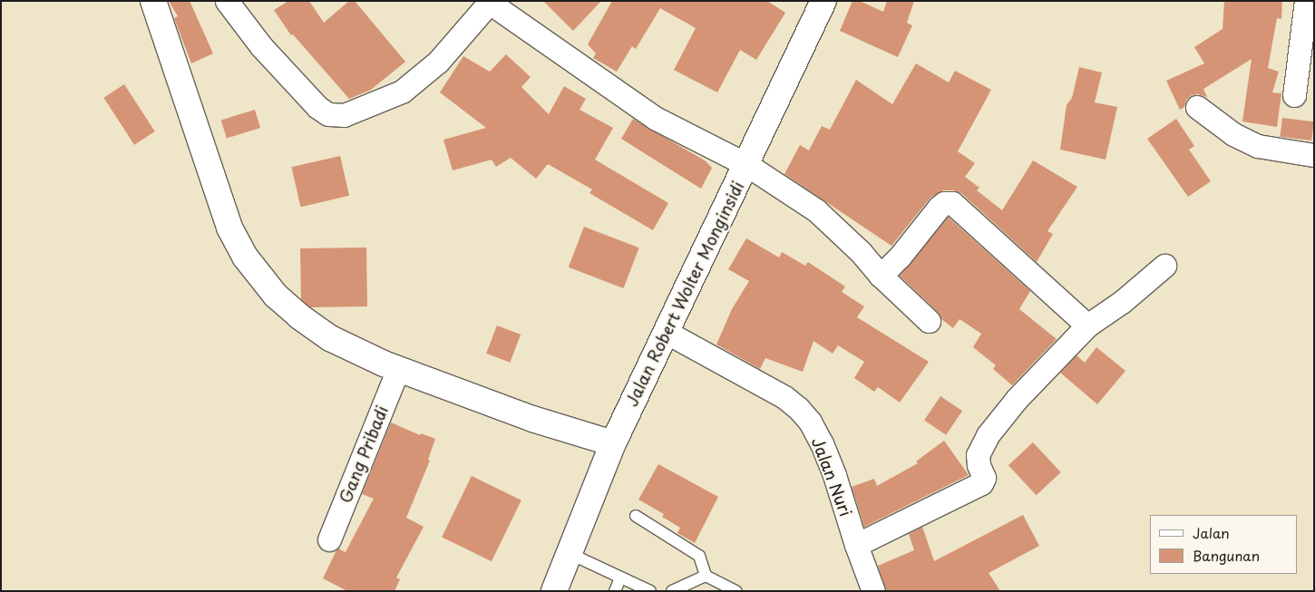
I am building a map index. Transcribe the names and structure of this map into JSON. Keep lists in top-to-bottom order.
{
  "streets": {
    "main road": ["Jalan Robert Wolter Monginsidi"],
    "street": ["Gang Pribadi", "Jalan Nuri"]
  },
  "crossings": [
    ["Jalan Robert Wolter Monginsidi", "Jalan Nuri"]
  ],
  "legend": ["Jalan", "Bangunan"]
}
